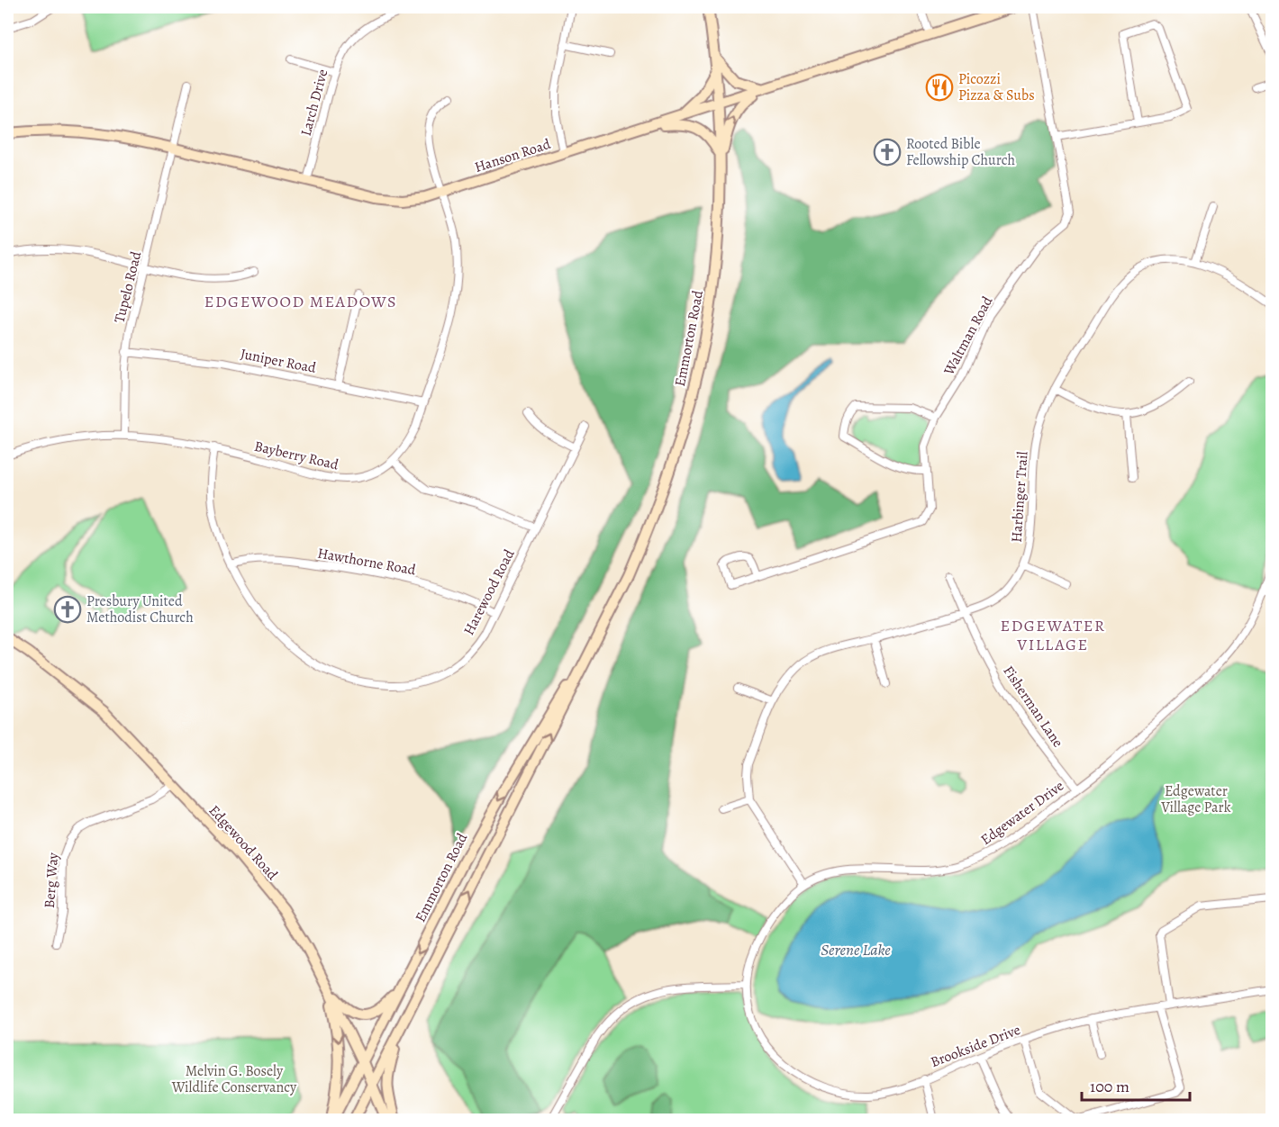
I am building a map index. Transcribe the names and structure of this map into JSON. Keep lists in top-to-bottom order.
{
  "streets": {
    "main road": ["Hanson Road", "Emmorton Road", "Edgewood Road"],
    "street": [
      "Larch Drive",
      "Tupelo Road",
      "Waltman Road",
      "Juniper Road",
      "Bayberry Road",
      "Harbinger Trail",
      "Hawthorne Road",
      "Harewood Road",
      "Fisherman Lane",
      "Edgewater Drive",
      "Berg Way",
      "Brookside Drive"
    ]
  },
  "crossings": [
    ["Larch Drive", "Hanson Road"],
    ["Hanson Road", "Tupelo Road"],
    ["Hanson Road", "Emmorton Road"],
    ["Hanson Road", "Bayberry Road"],
    ["Tupelo Road", "Juniper Road"],
    ["Tupelo Road", "Bayberry Road"],
    ["Emmorton Road", "Edgewood Road"],
    ["Juniper Road", "Bayberry Road"],
    ["Bayberry Road", "Harewood Road"],
    ["Harbinger Trail", "Fisherman Lane"],
    ["Harbinger Trail", "Edgewater Drive"],
    ["Hawthorne Road", "Harewood Road"],
    ["Fisherman Lane", "Edgewater Drive"],
    ["Edgewater Drive", "Brookside Drive"],
    ["Edgewood Road", "Berg Way"]
  ],
  "districts": ["EDGEWOOD MEADOWS", "EDGEWATER VILLAGE"],
  "water": ["Serene Lake"],
  "parks": ["Edgewater Village Park", "Melvin G. Bosely Wildlife Conservancy"],
  "places": {
    "restaurant": ["Picozzi Pizza & Subs"],
    "church": ["Rooted Bible Fellowship Church", "Presbury United Methodist Church"]
  },
  "scale_bar": "100 m"
}
